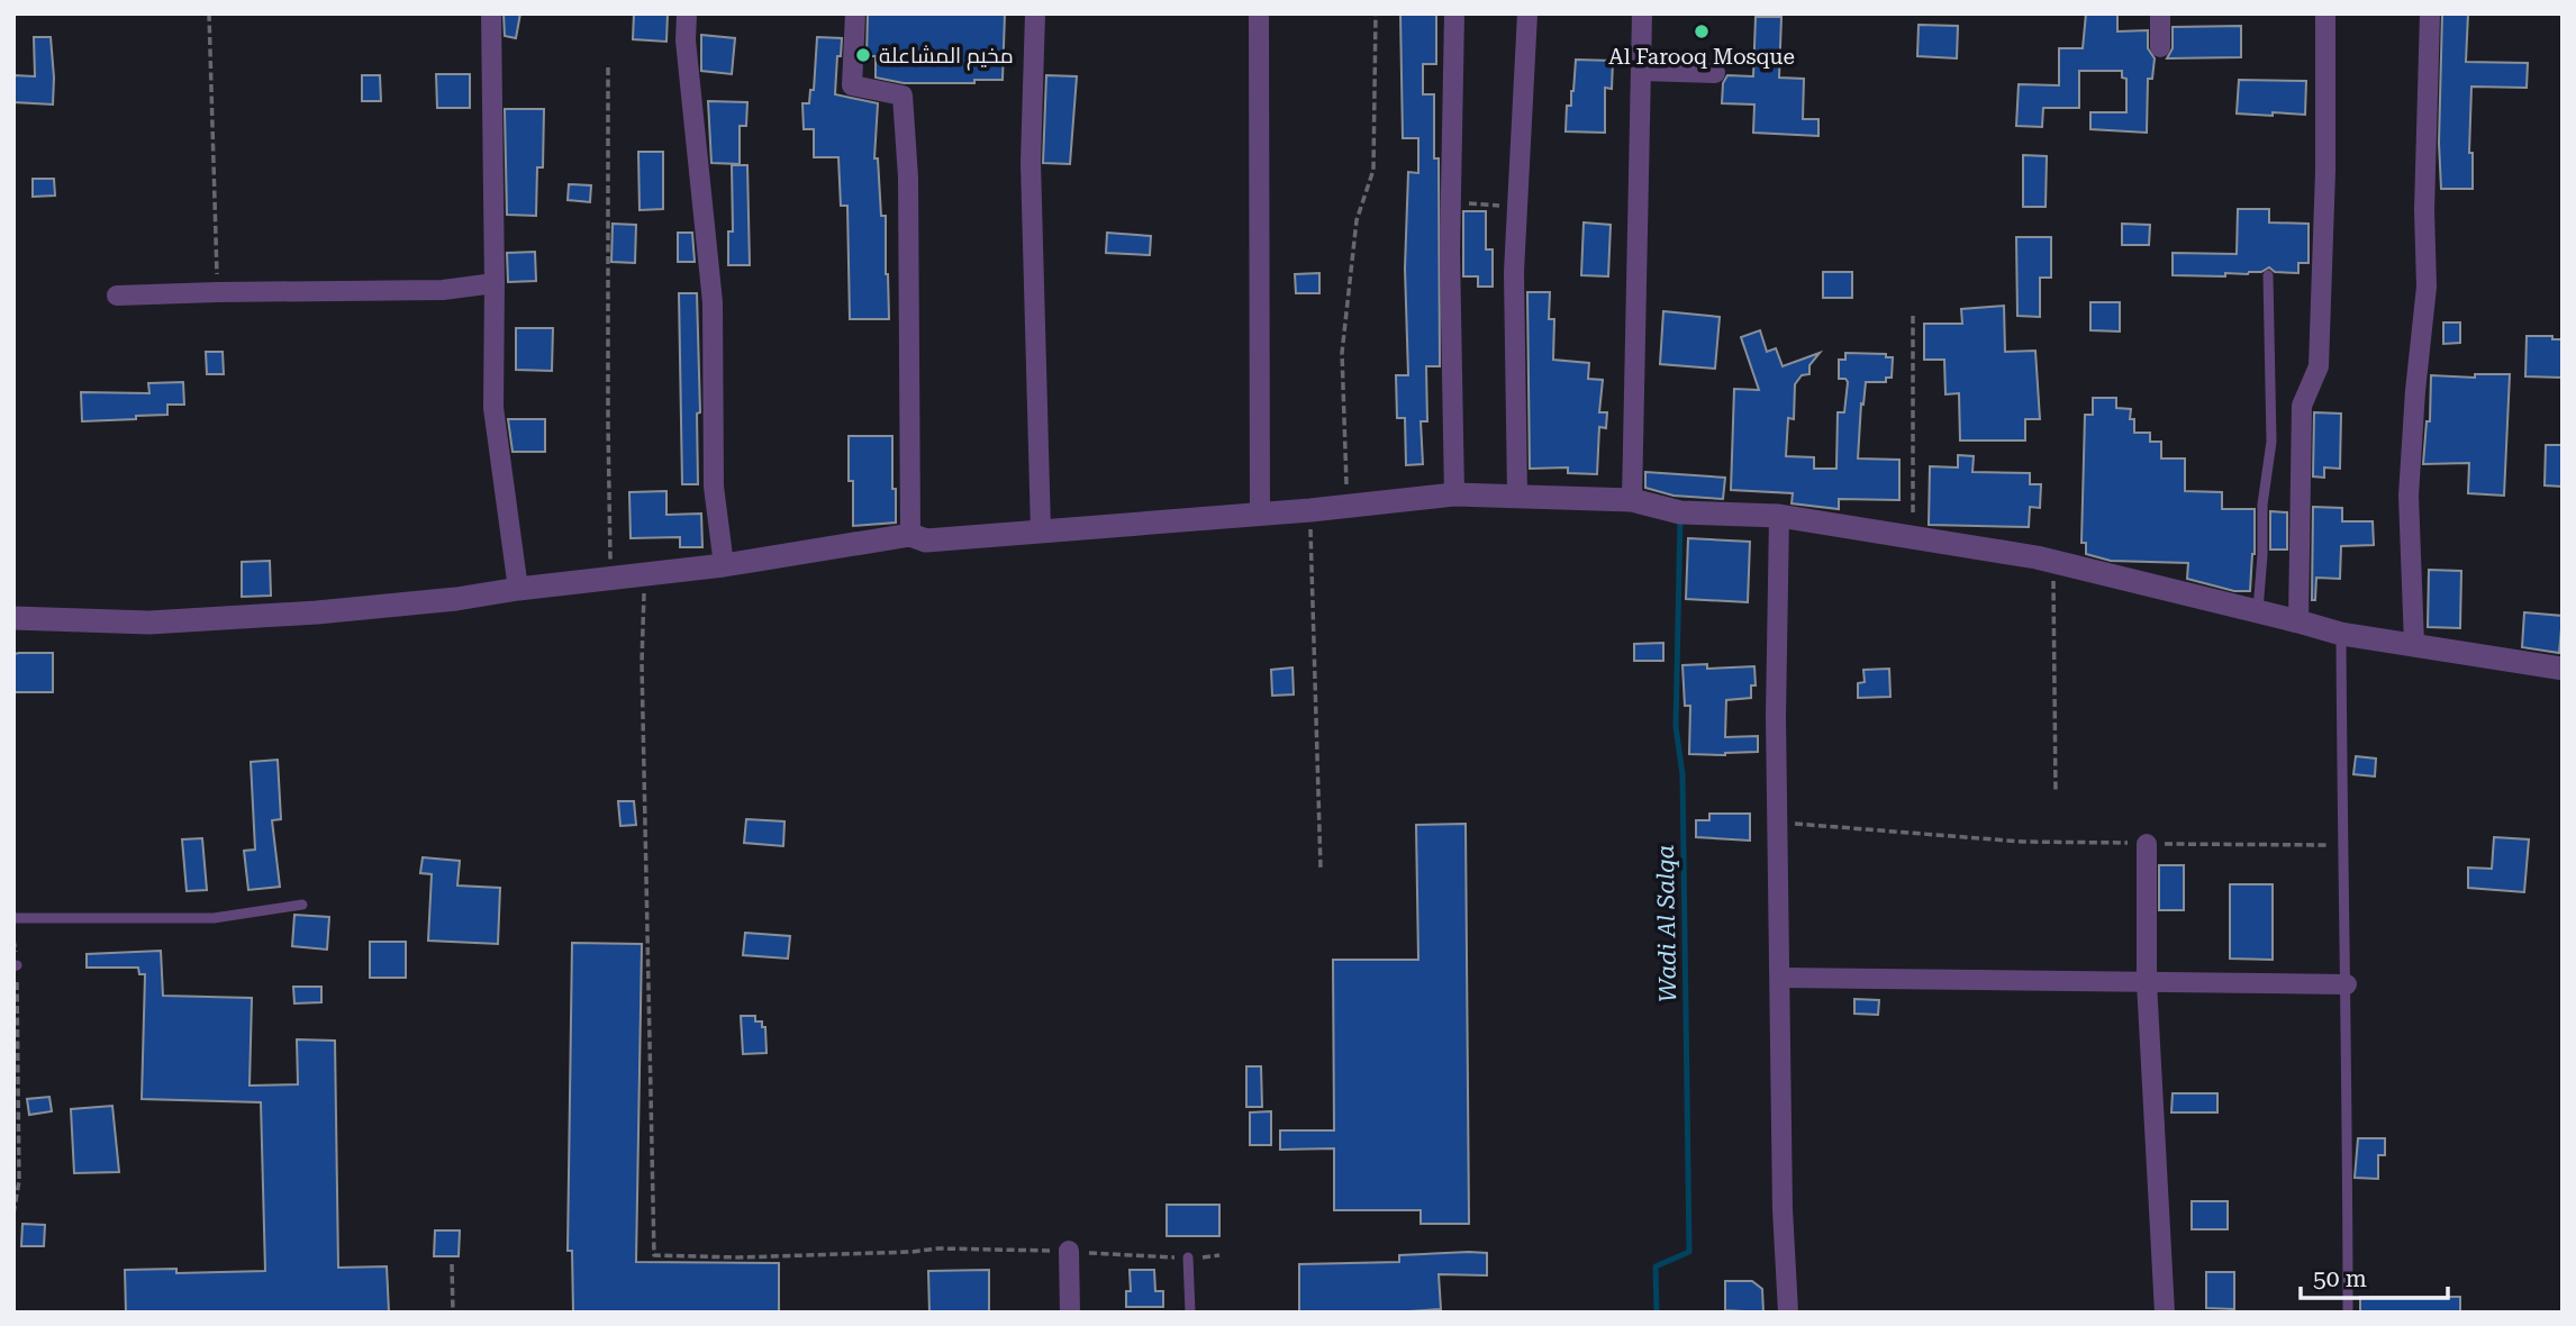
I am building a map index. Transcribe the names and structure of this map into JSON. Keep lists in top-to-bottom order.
{
  "water": ["Wadi Al Salqa"],
  "places": ["Al Farooq Mosque", "مخيم المشاعلة"],
  "scale_bar": "50 m"
}
